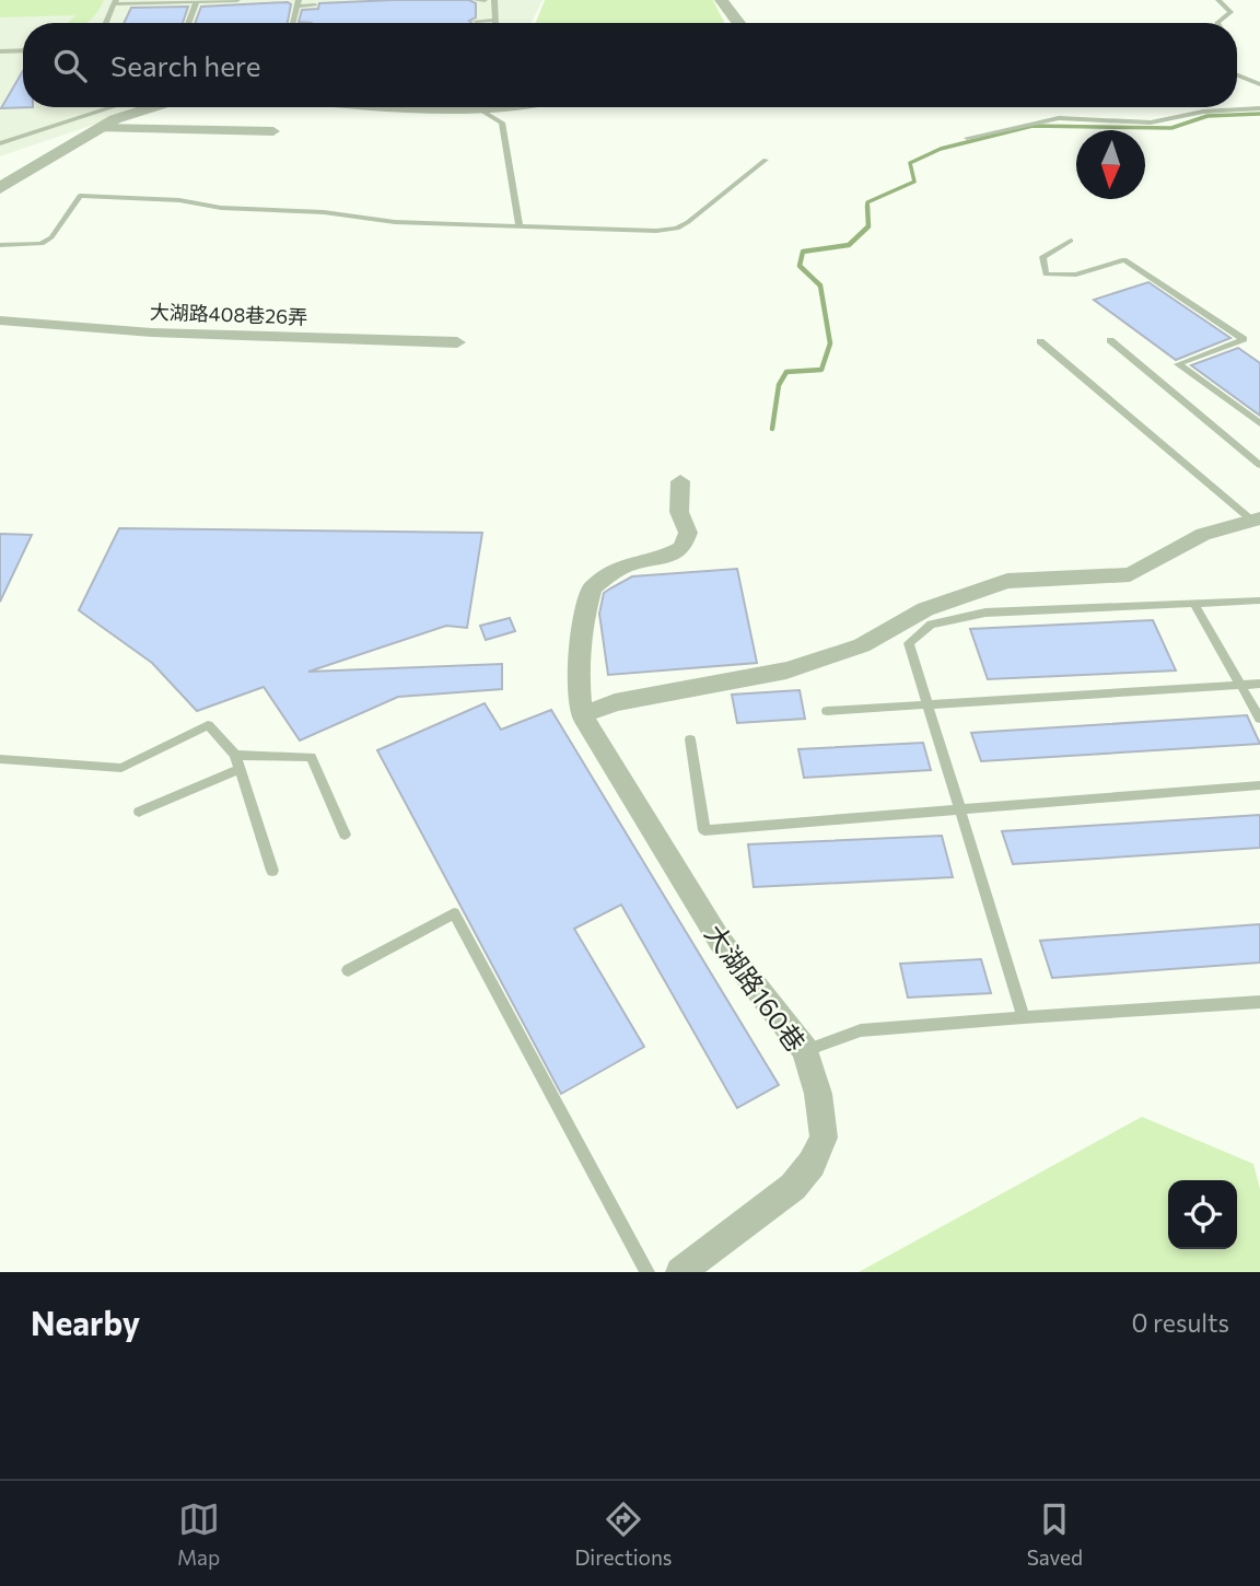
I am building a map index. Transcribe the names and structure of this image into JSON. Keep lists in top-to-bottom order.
{
  "streets": {
    "street": ["大湖路408巷26弄", "大湖路160巷"]
  },
  "north": "bottom",
  "page": {
    "search": "Search here",
    "heading": ["Nearby", "0 results"],
    "nav": ["Map", "Directions", "Saved"]
  }
}
